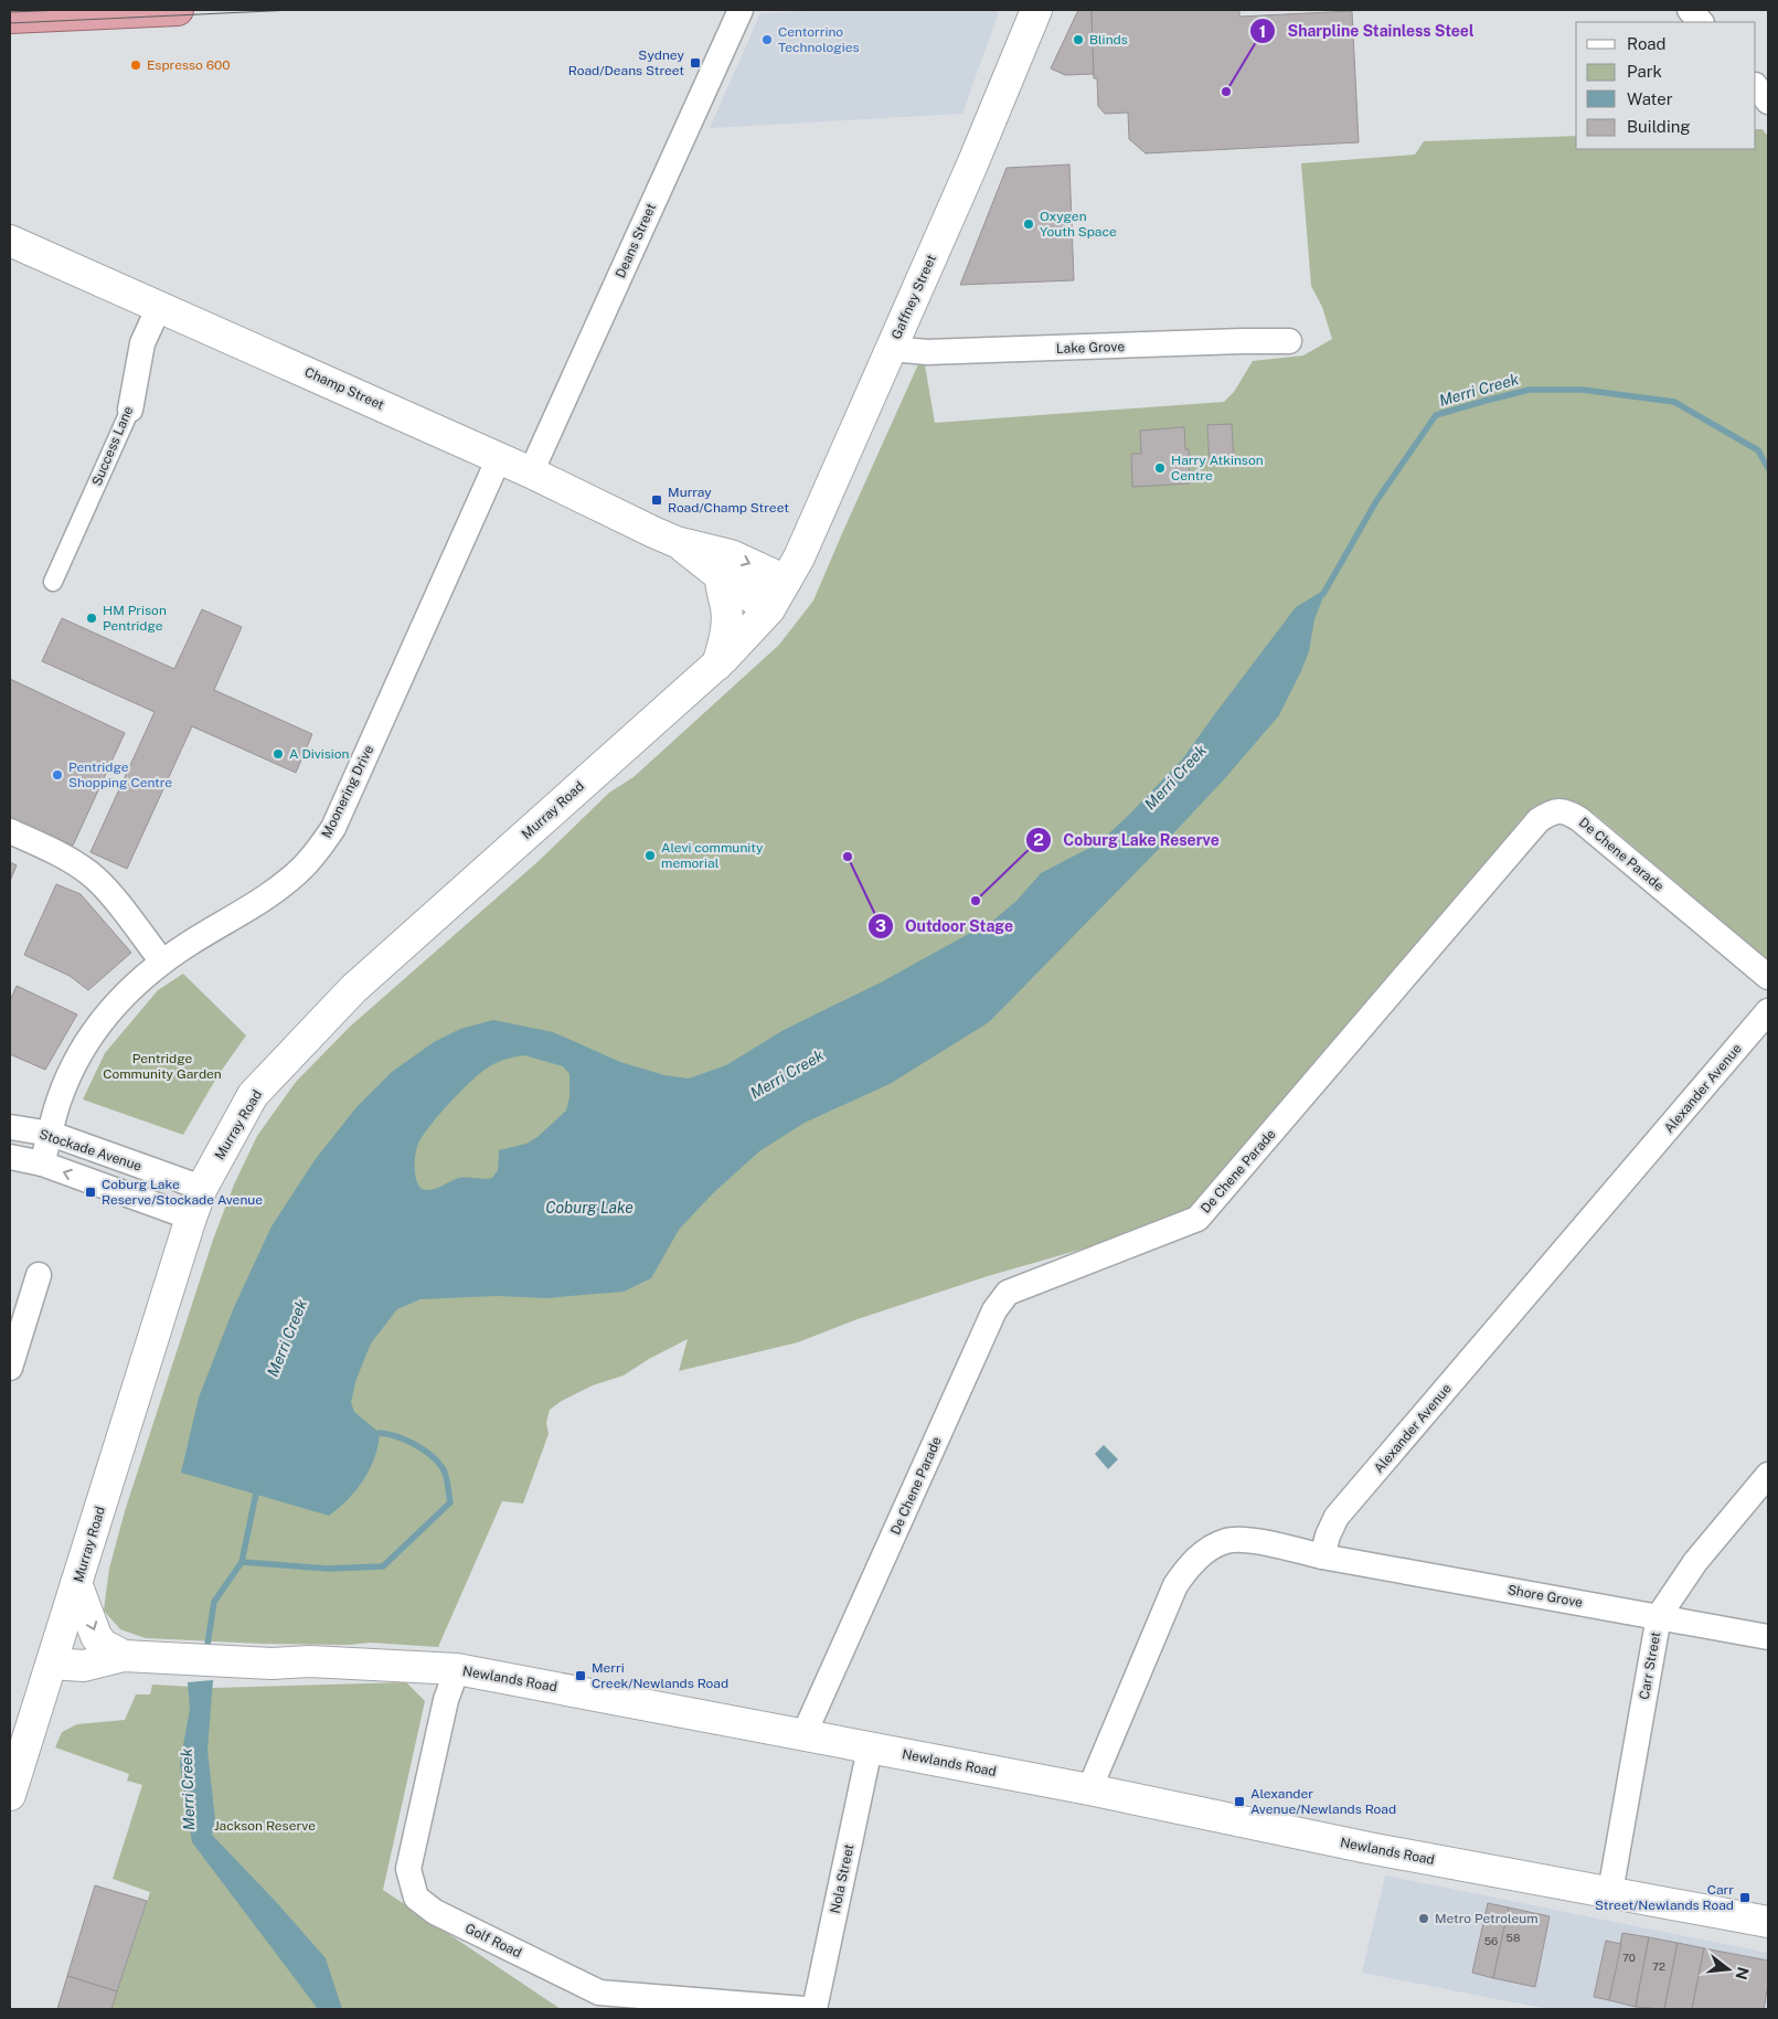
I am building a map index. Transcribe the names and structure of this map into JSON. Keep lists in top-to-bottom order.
{
  "streets": {
    "street": [
      "Deans Street",
      "Gaffney Street",
      "Lake Grove",
      "Champ Street",
      "Success Lane",
      "Moonering Drive",
      "Murray Road",
      "De Chene Parade",
      "Alexander Avenue",
      "Stockade Avenue",
      "Shore Grove",
      "Carr Street",
      "Newlands Road",
      "Nola Street",
      "Golf Road"
    ]
  },
  "crossings": [
    ["Deans Street", "Champ Street"],
    ["Gaffney Street", "Lake Grove"],
    ["Gaffney Street", "Champ Street"],
    ["Gaffney Street", "Murray Road"],
    ["Champ Street", "Success Lane"],
    ["Champ Street", "Moonering Drive"],
    ["Champ Street", "Murray Road"],
    ["Moonering Drive", "Stockade Avenue"],
    ["Murray Road", "Stockade Avenue"],
    ["Murray Road", "Newlands Road"],
    ["De Chene Parade", "Newlands Road"],
    ["Alexander Avenue", "Shore Grove"],
    ["Shore Grove", "Carr Street"],
    ["Carr Street", "Newlands Road"],
    ["Newlands Road", "Nola Street"],
    ["Newlands Road", "Golf Road"]
  ],
  "water": ["Merri Creek", "Coburg Lake"],
  "parks": ["Pentridge Community Garden", "Jackson Reserve"],
  "places": {
    "other": [
      "Centorrino Technologies",
      "Blinds",
      "Espresso 600",
      "Sharpline Stainless Steel",
      "Oxygen Youth Space",
      "Harry Atkinson Centre",
      "HM Prison Pentridge",
      "A Division",
      "Pentridge Shopping Centre",
      "Alevi community memorial",
      "Outdoor Stage",
      "Coburg Lake Reserve",
      "Metro Petroleum"
    ],
    "transit": [
      "Sydney Road/Deans Street",
      "Murray Road/Champ Street",
      "Coburg Lake Reserve/Stockade Avenue",
      "Merri Creek/Newlands Road",
      "Alexander Avenue/Newlands Road",
      "Carr Street/Newlands Road"
    ]
  },
  "house_numbers": [
    "58",
    "56",
    "70",
    "72"
  ],
  "legend": [
    "Road",
    "Park",
    "Water",
    "Building"
  ],
  "north": "right"
}
